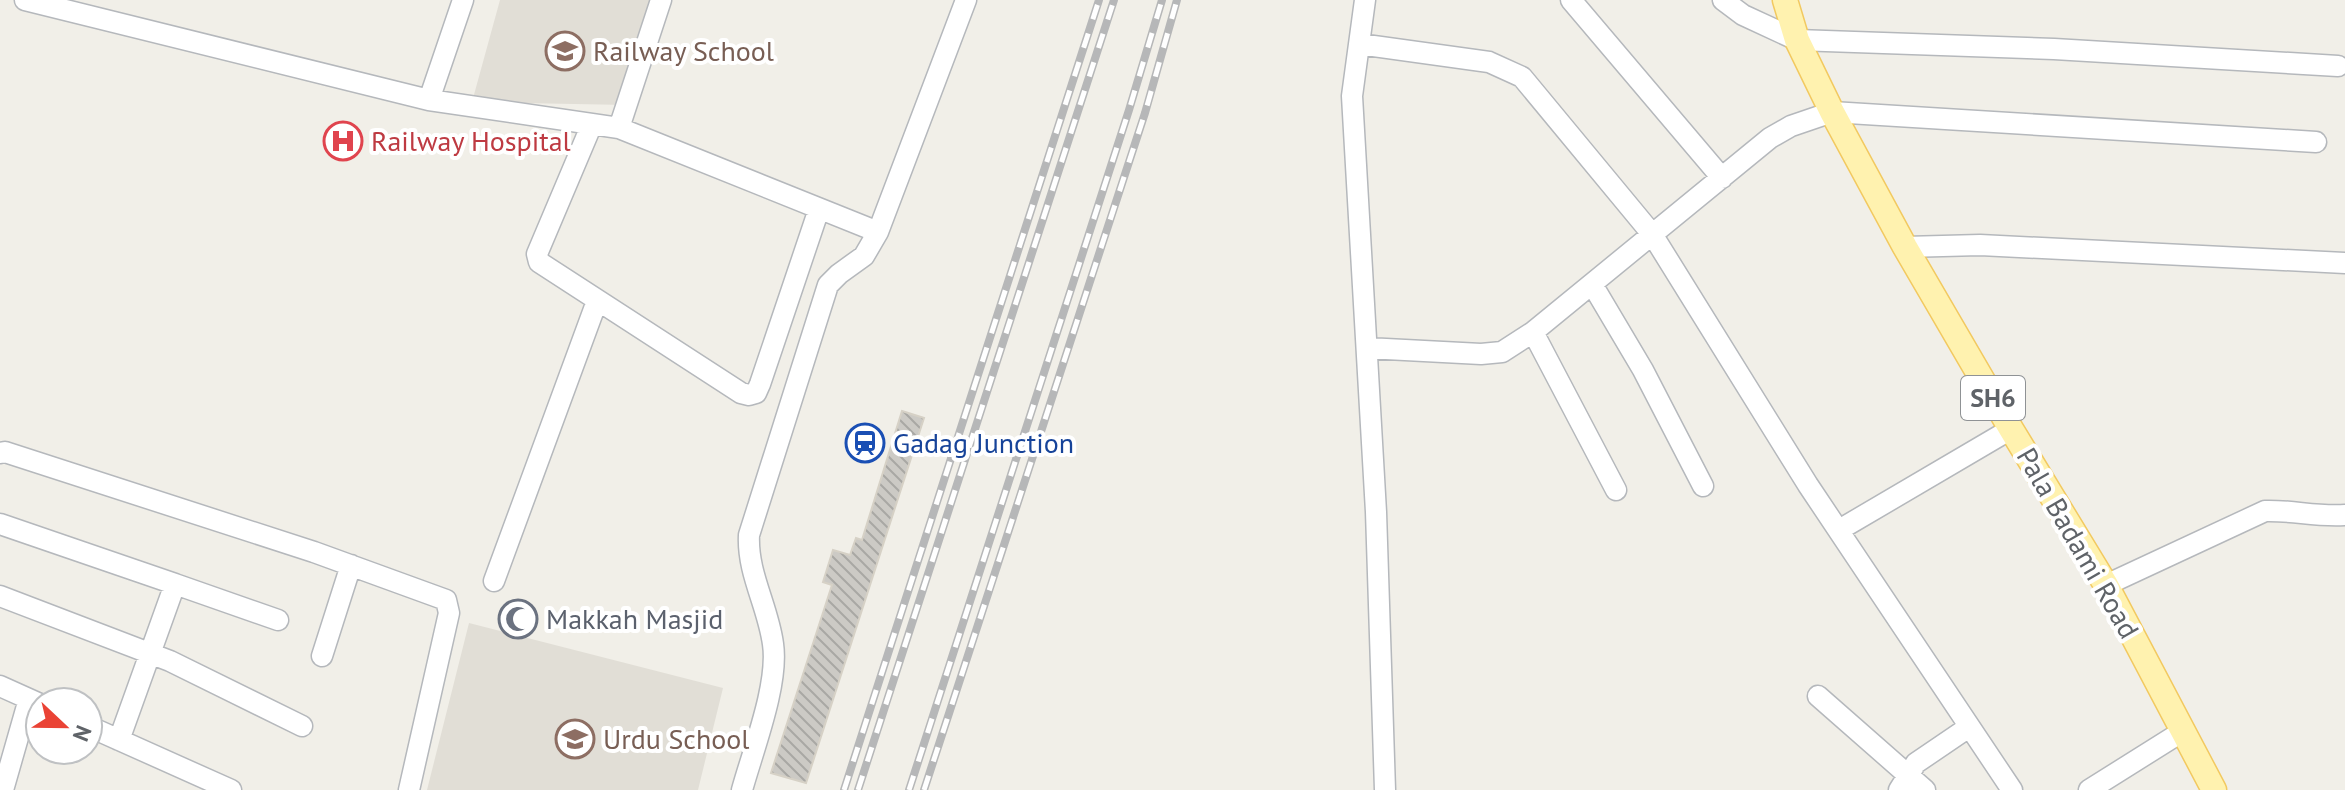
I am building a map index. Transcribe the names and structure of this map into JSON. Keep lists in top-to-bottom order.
{
  "streets": {
    "main road": ["SH6", "Pala Badami Road"]
  },
  "places": {
    "school or university": ["Railway School", "Urdu School"],
    "hospital": ["Railway Hospital"],
    "station": ["Gadag Junction"],
    "mosque": ["Makkah Masjid"]
  },
  "north": "right"
}
